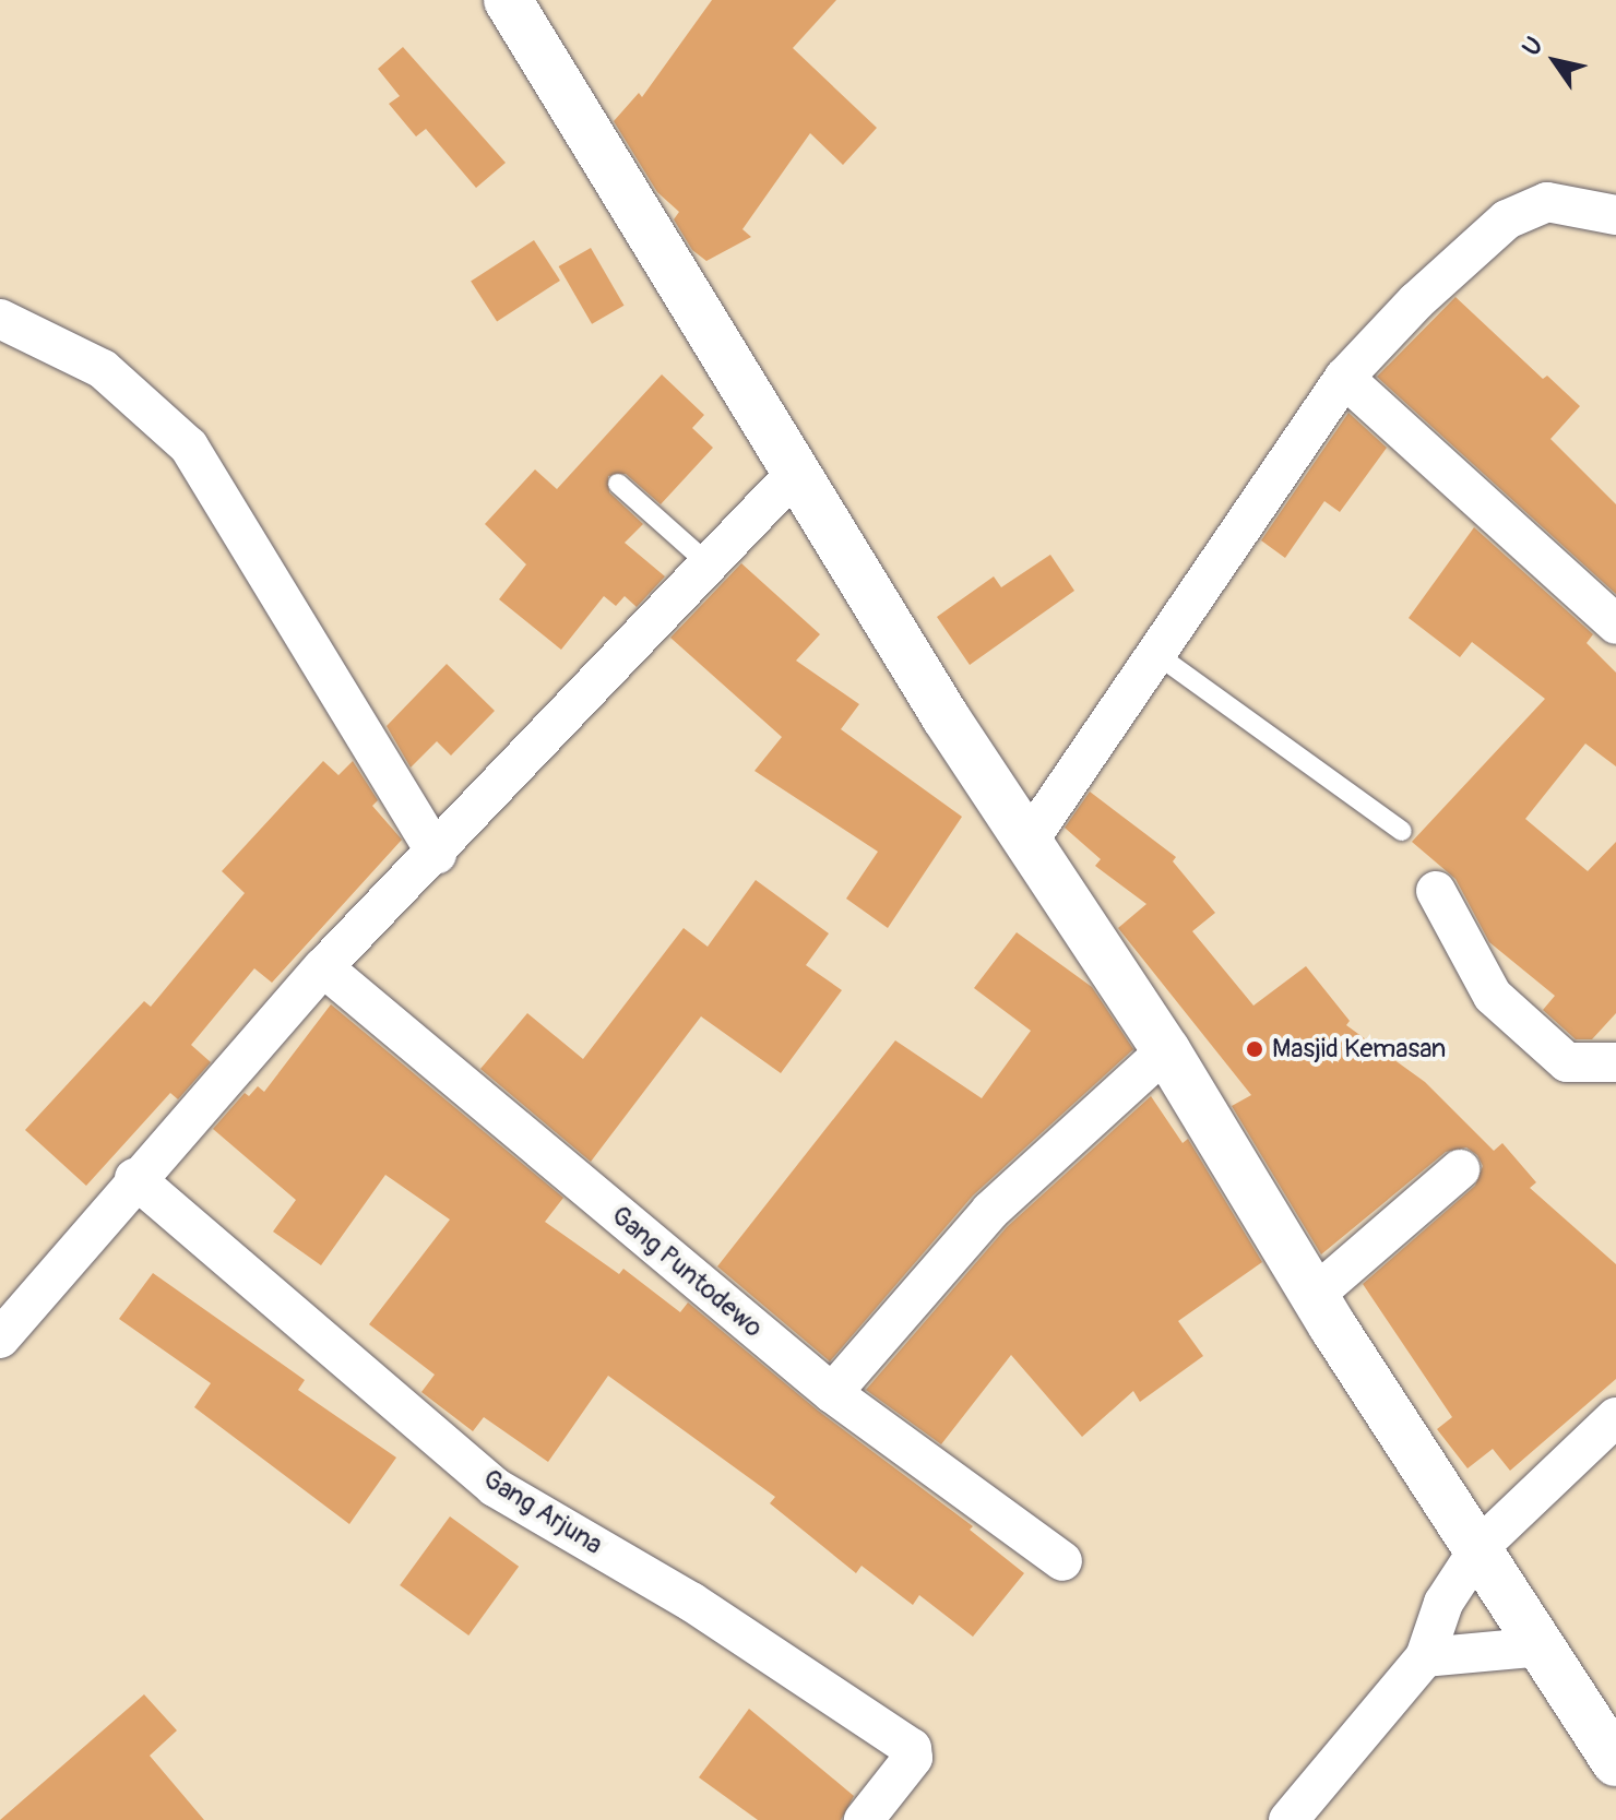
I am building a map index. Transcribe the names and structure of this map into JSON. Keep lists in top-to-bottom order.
{
  "streets": {
    "street": ["Gang Puntodewo", "Gang Arjuna"]
  },
  "places": ["Masjid Kemasan"],
  "north": "top left"
}
